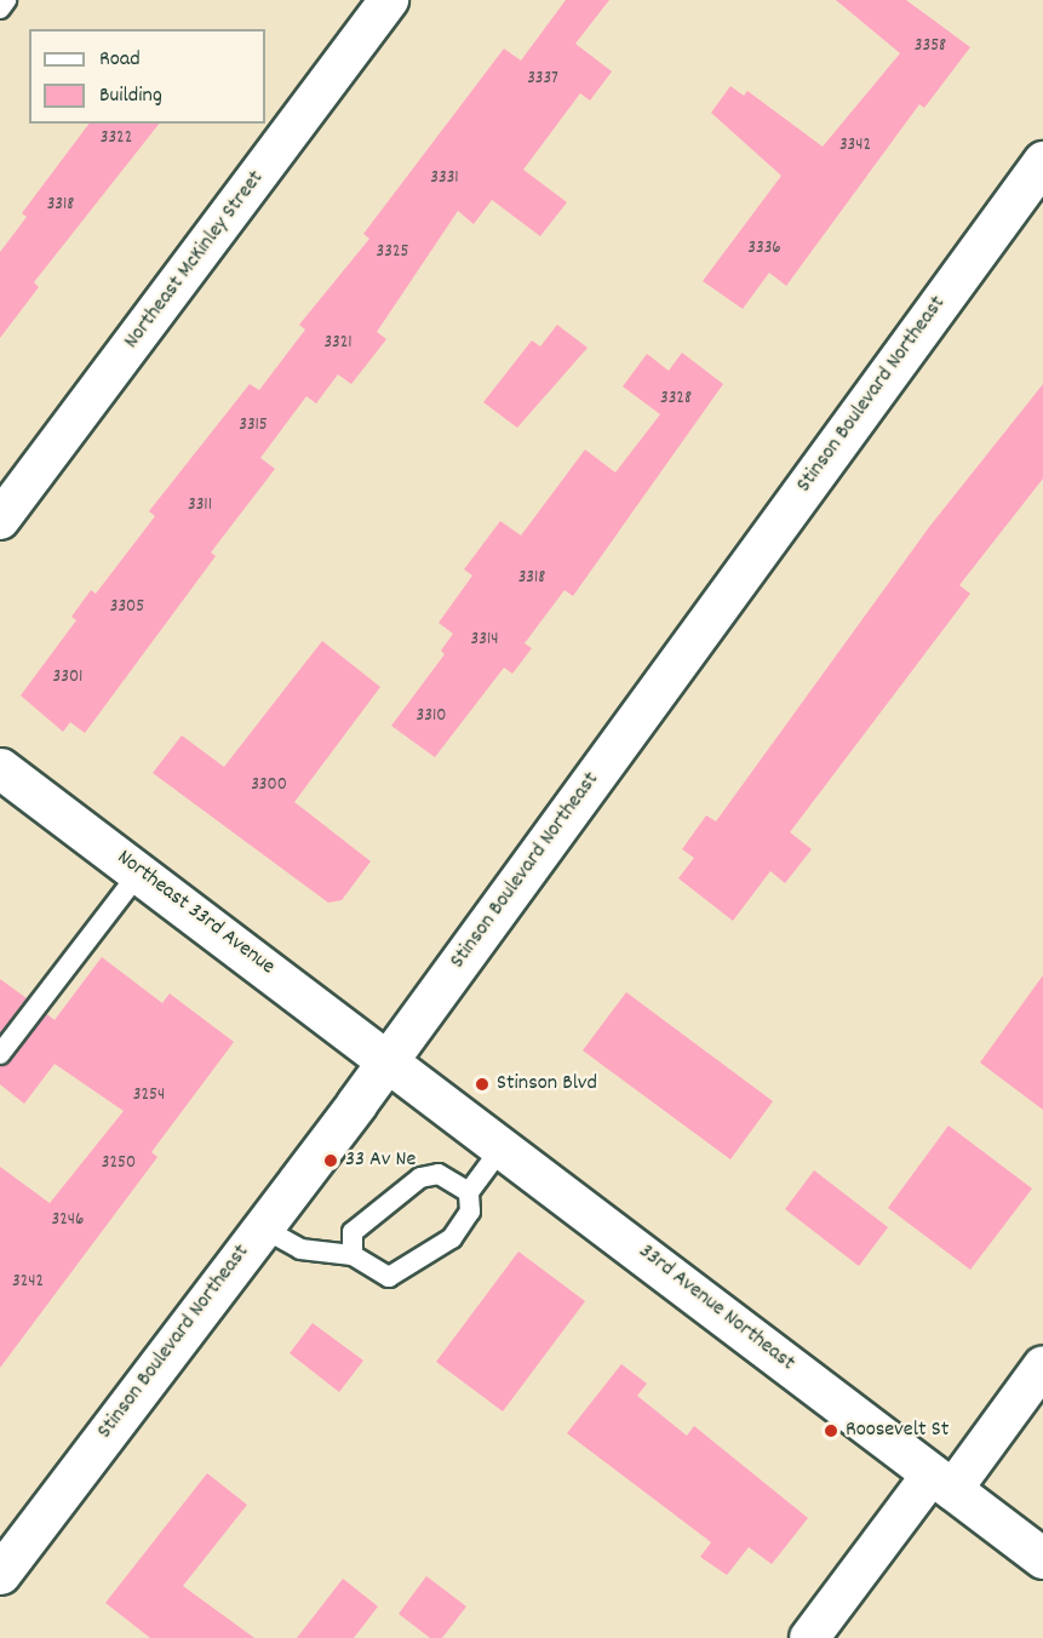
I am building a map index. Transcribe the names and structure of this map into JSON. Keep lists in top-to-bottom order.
{
  "streets": {
    "street": [
      "Northeast McKinley Street",
      "Stinson Boulevard Northeast",
      "Northeast 33rd Avenue",
      "33rd Avenue Northeast"
    ]
  },
  "crossings": [
    ["Stinson Boulevard Northeast", "Northeast 33rd Avenue"],
    ["Stinson Boulevard Northeast", "33rd Avenue Northeast"],
    ["Northeast 33rd Avenue", "33rd Avenue Northeast"]
  ],
  "places": ["Stinson Blvd", "33 Av Ne", "Roosevelt St"],
  "house_numbers": [
    "3358",
    "3337",
    "3322",
    "3342",
    "3331",
    "3318",
    "3336",
    "3325",
    "3321",
    "3328",
    "3315",
    "3311",
    "3318",
    "3305",
    "3314",
    "3301",
    "3310",
    "3300",
    "3254",
    "3250",
    "3246",
    "3242"
  ],
  "legend": ["Road", "Building"]
}
